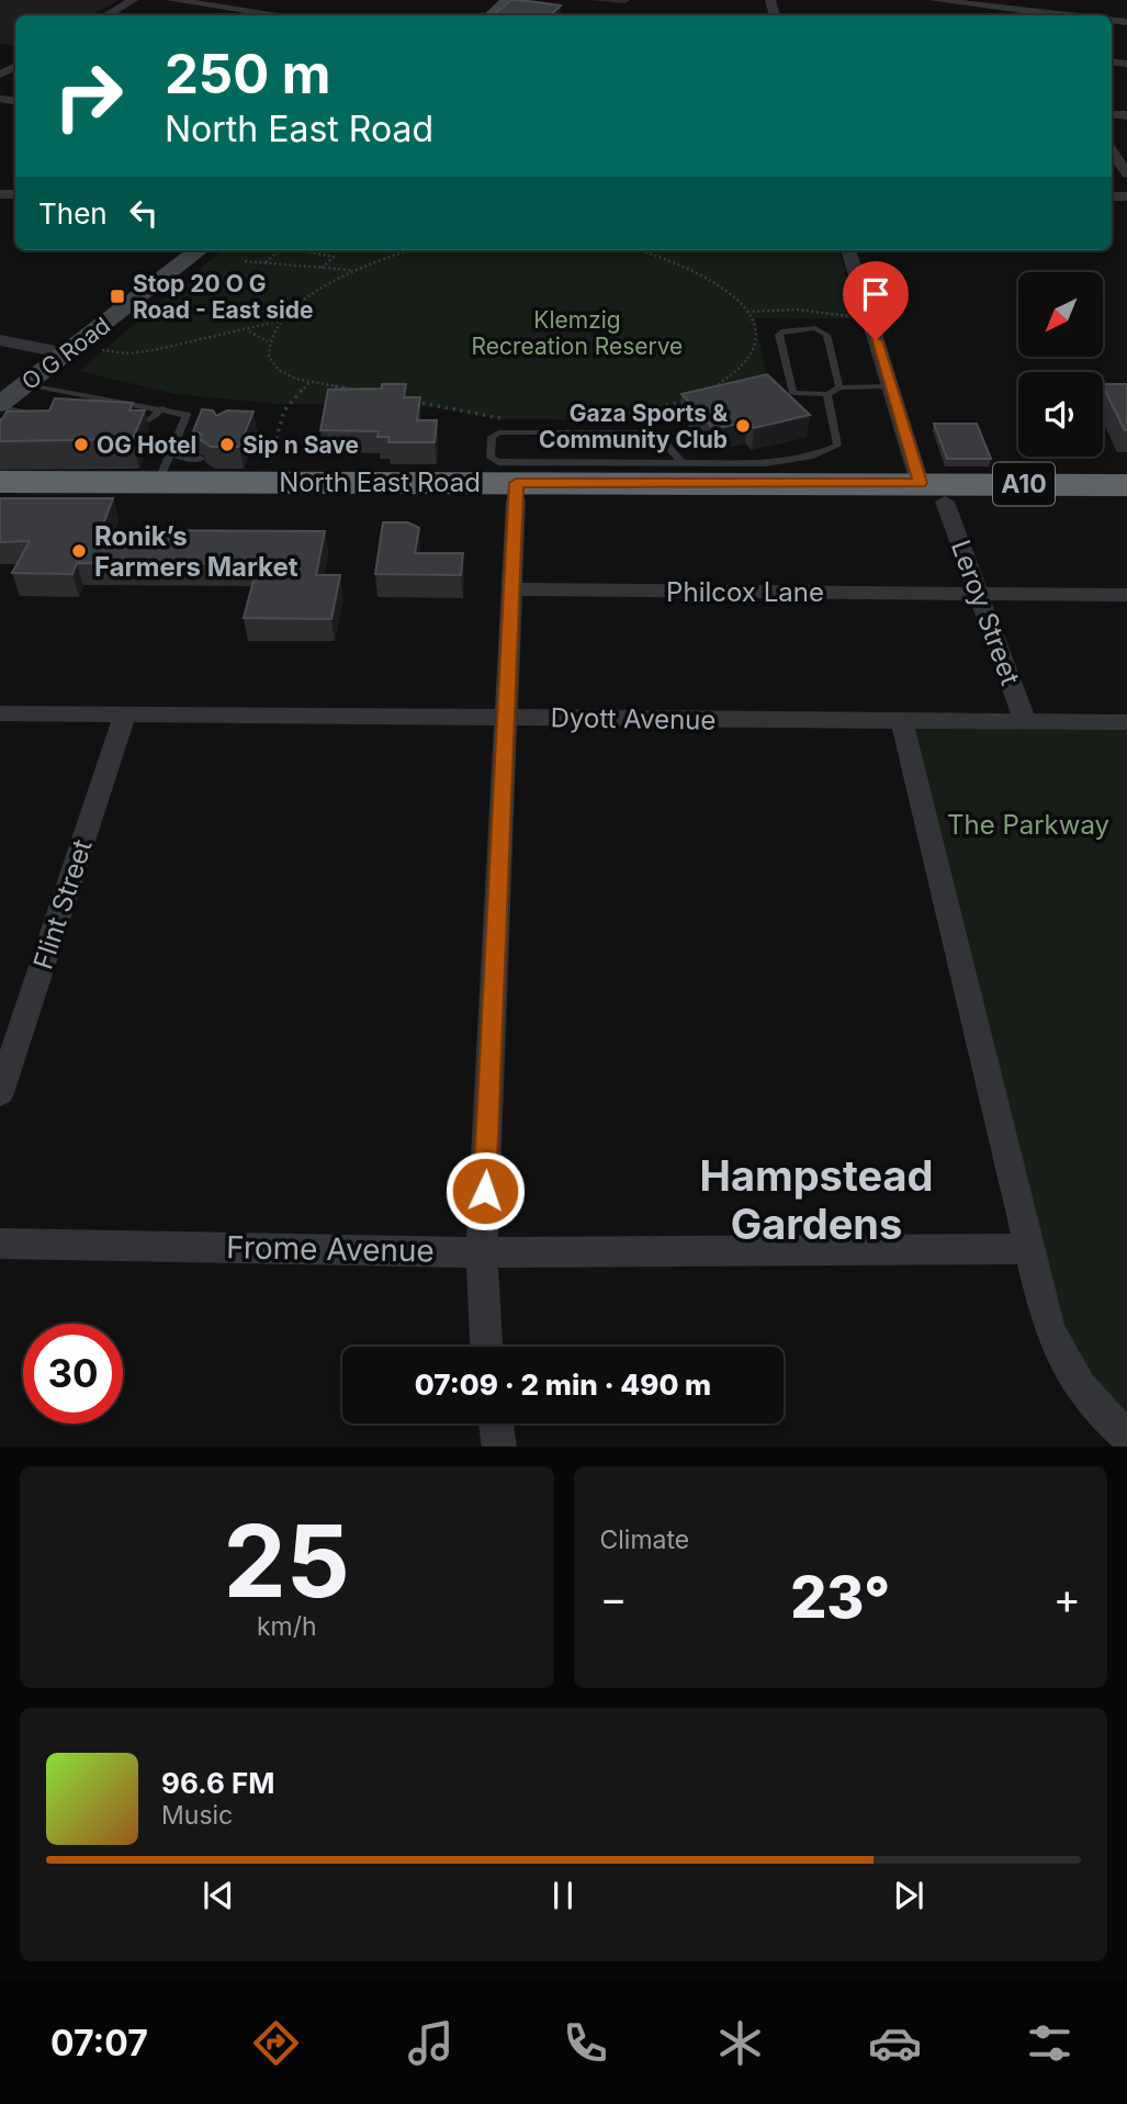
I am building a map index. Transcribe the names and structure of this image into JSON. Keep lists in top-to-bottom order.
{
  "streets": {
    "highway": ["North East Road", "A10"],
    "main road": ["O G Road"],
    "street": [
      "Philcox Lane",
      "Leroy Street",
      "Dyott Avenue",
      "Flint Street",
      "Frome Avenue"
    ]
  },
  "crossings": [
    ["North East Road", "Leroy Street"],
    ["Philcox Lane", "Leroy Street"],
    ["Leroy Street", "Dyott Avenue"],
    ["Dyott Avenue", "Flint Street"]
  ],
  "districts": ["Hampstead Gardens"],
  "parks": ["Klemzig Recreation Reserve", "The Parkway"],
  "places": {
    "transit": ["Stop 20 O G Road - East side"],
    "other": [
      "Gaza Sports & Community Club",
      "OG Hotel",
      "Sip n Save",
      "Ronik’s Farmers Market"
    ]
  },
  "north": "bottom left",
  "page": {
    "turn": ["250 m", "North East Road"],
    "then": "Then",
    "limit": "30",
    "trip": "07:09 · 2 min · 490 m",
    "tile": [
      ["25", "km/h"],
      "Climate"
    ],
    "heat": ["−", "23°", "+"],
    "song": ["96.6 FM", "Music"],
    "tabs": "07:07"
  }
}
